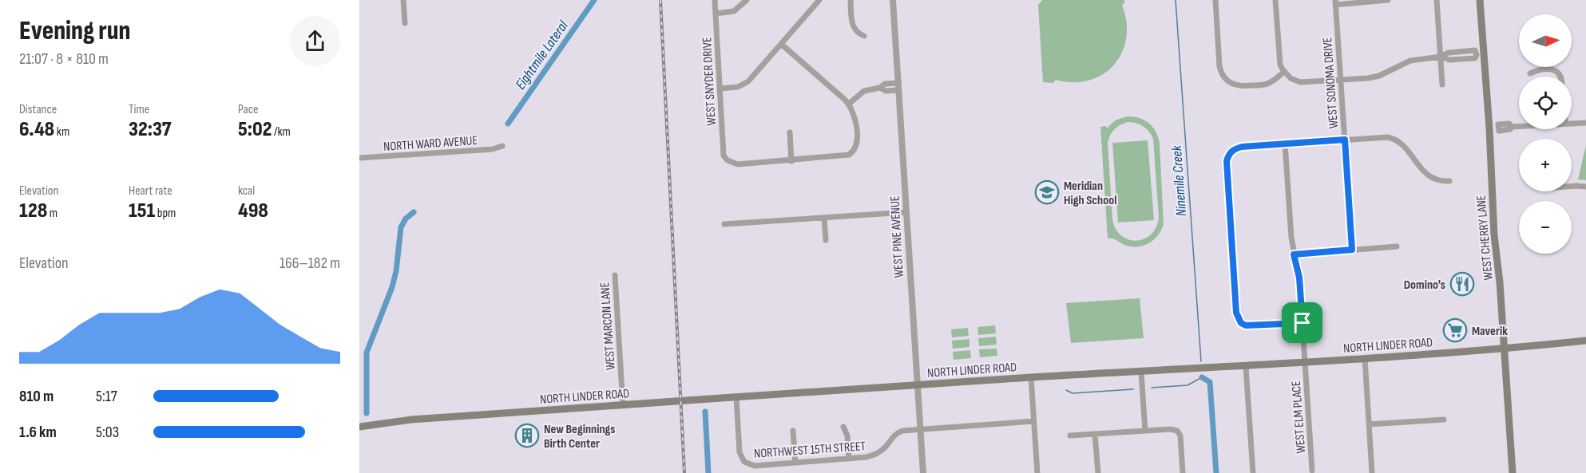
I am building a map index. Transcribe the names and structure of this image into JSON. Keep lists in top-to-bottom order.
{
  "streets": {
    "main road": ["WEST CHERRY LANE", "NORTH LINDER ROAD"],
    "street": [
      "WEST SNYDER DRIVE",
      "WEST SONOMA DRIVE",
      "NORTH WARD AVENUE",
      "WEST PINE AVENUE",
      "WEST MARCON LANE",
      "WEST ELM PLACE",
      "NORTHWEST 15TH STREET"
    ]
  },
  "crossings": [
    ["WEST PINE AVENUE", "NORTH LINDER ROAD"],
    ["WEST PINE AVENUE", "NORTHWEST 15TH STREET"],
    ["WEST CHERRY LANE", "NORTH LINDER ROAD"],
    ["WEST MARCON LANE", "NORTH LINDER ROAD"],
    ["NORTH LINDER ROAD", "WEST ELM PLACE"],
    ["NORTH LINDER ROAD", "NORTHWEST 15TH STREET"]
  ],
  "water": ["Eightmile Lateral", "Ninemile Creek"],
  "places": {
    "school or university": ["Meridian High School"],
    "restaurant": ["Domino's"],
    "supermarket": ["Maverik"],
    "building": ["New Beginnings Birth Center"]
  },
  "north": "right",
  "page": {
    "heading": ["Evening run", "21:07 · 8 × 810 m"],
    "map_buttons": ["+", "−"],
    "stats": [
      ["Distance", "6.48 km"],
      ["Time", "32:37"],
      ["Pace", "5:02 /km"],
      ["Elevation", "128 m"],
      ["Heart rate", "151 bpm"],
      ["kcal", "498"]
    ],
    "chart": ["Elevation", "166–182 m"],
    "list": [
      {
        "name": "810 m",
        "note": "5:17"
      },
      {
        "name": "1.6 km",
        "note": "5:03"
      }
    ]
  }
}
